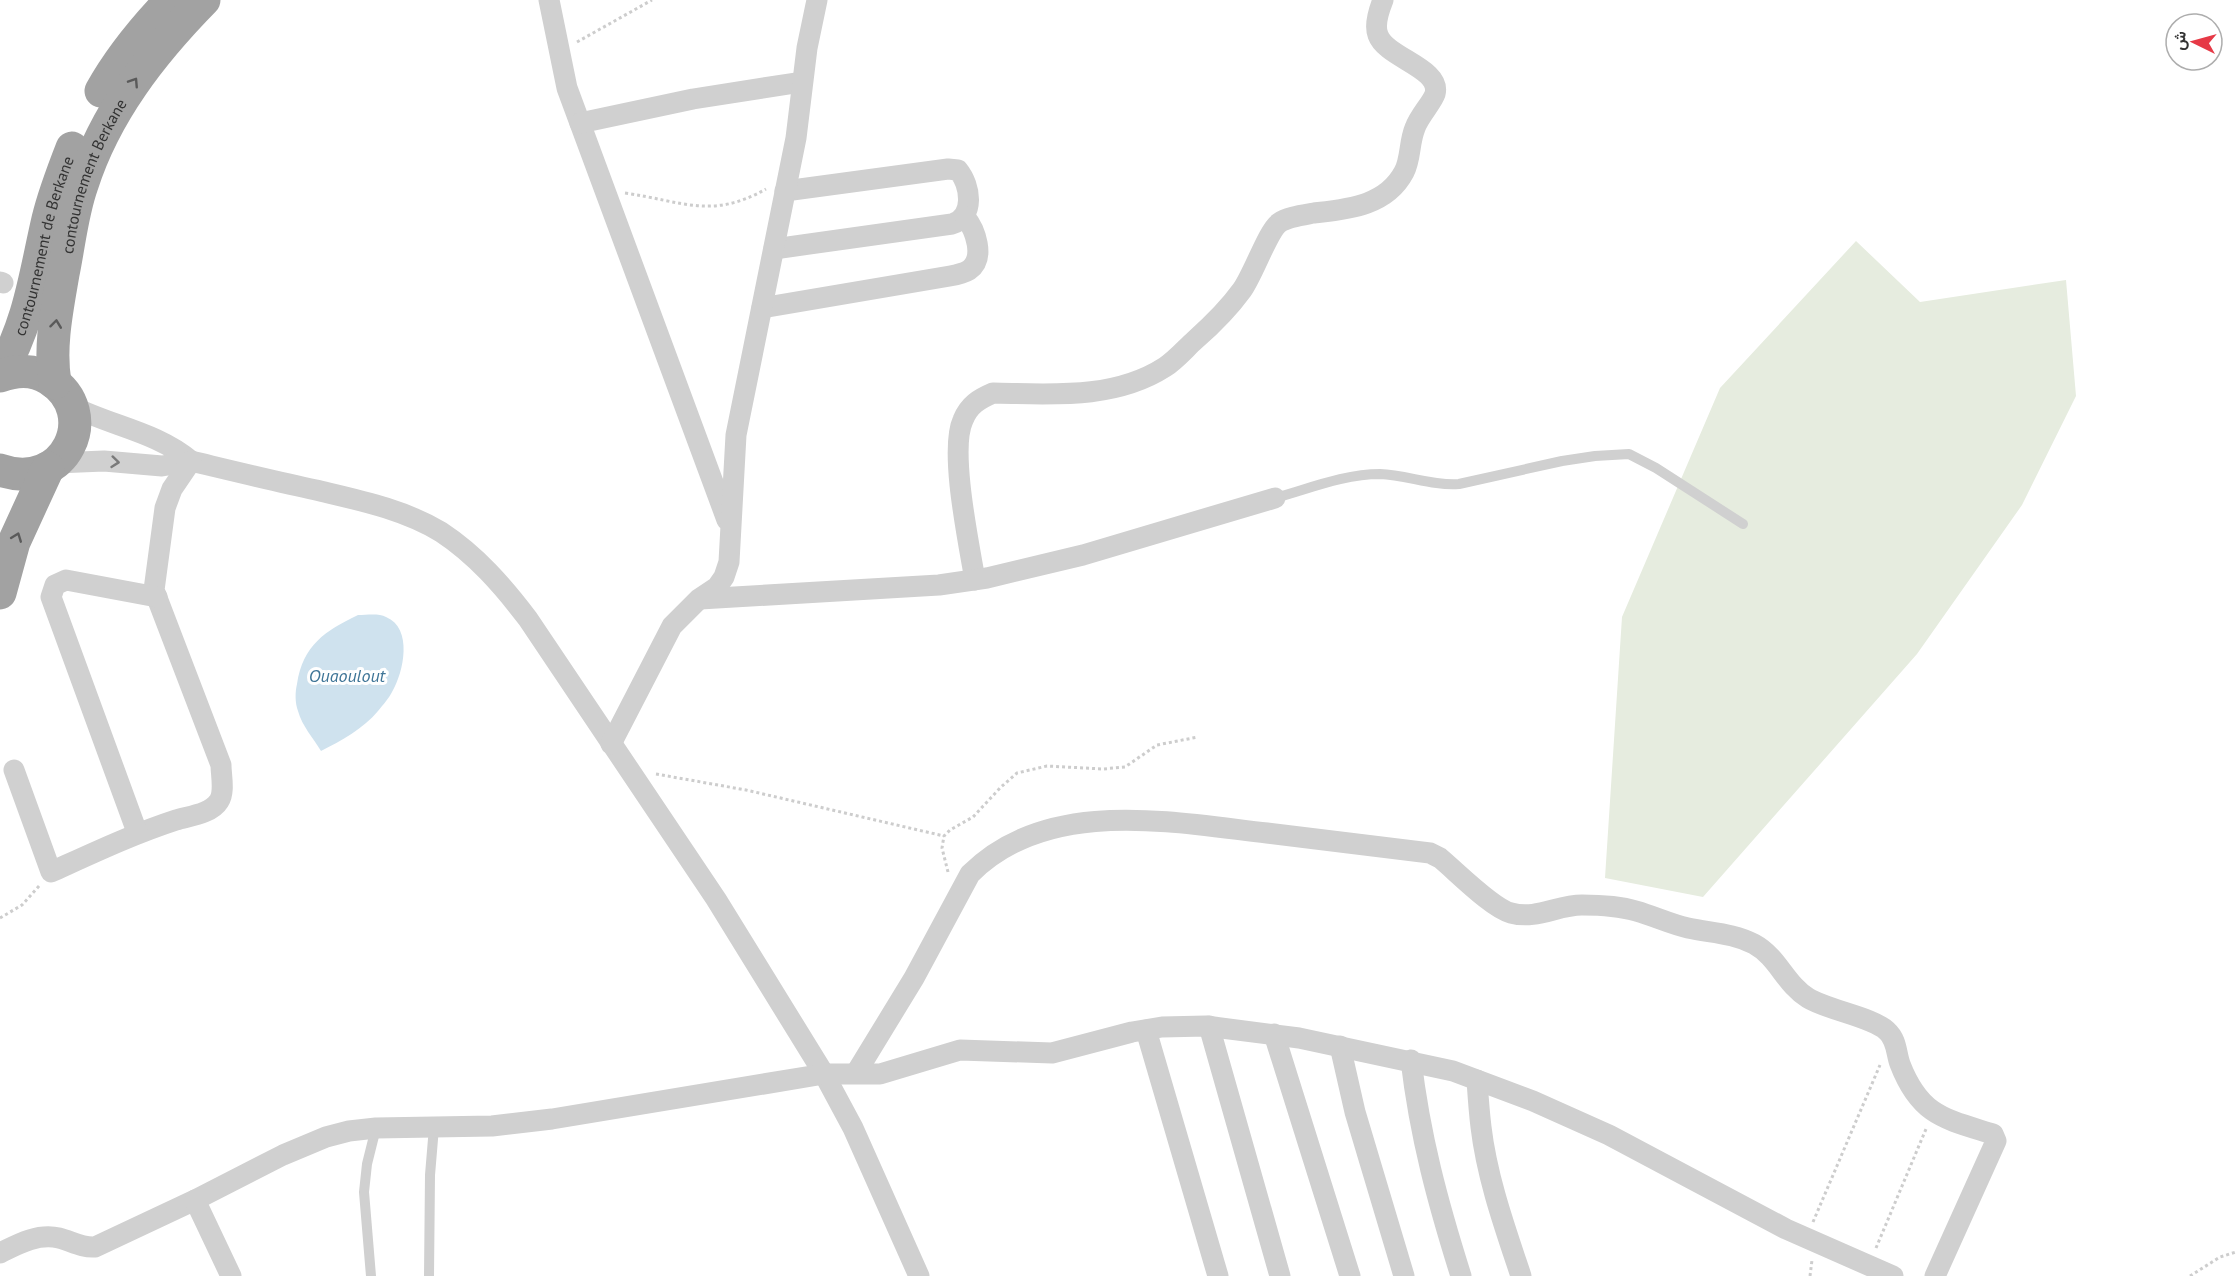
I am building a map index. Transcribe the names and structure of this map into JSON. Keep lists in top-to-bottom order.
{
  "streets": {
    "highway": ["contournement Berkane", "contournement de Berkane"]
  },
  "one_way": ["contournement Berkane"],
  "water": ["Ouaoulout"],
  "north": "left"
}
